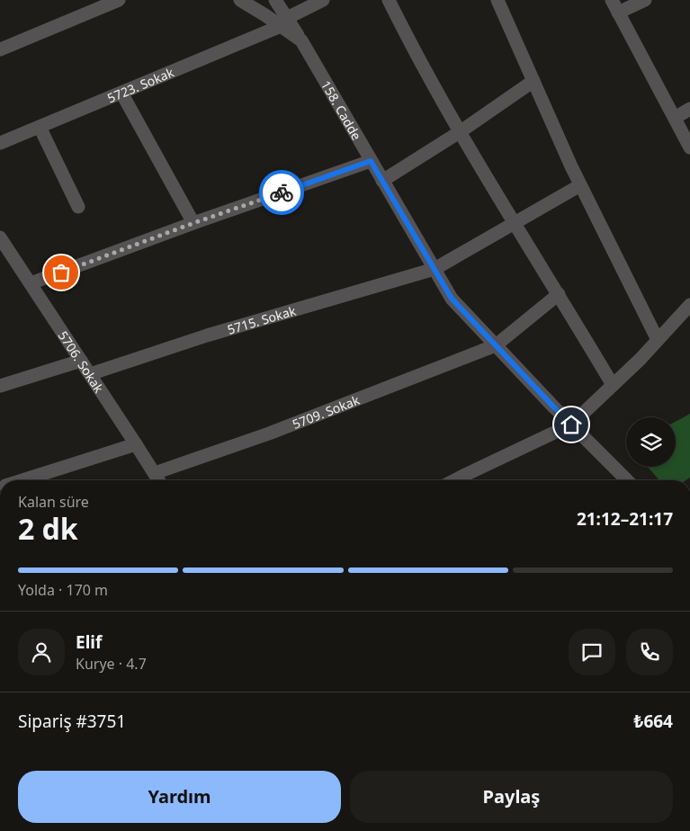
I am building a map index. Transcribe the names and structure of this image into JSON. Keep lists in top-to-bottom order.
{
  "streets": {
    "street": [
      "5723. Sokak",
      "158. Cadde",
      "5715. Sokak",
      "5706. Sokak",
      "5709. Sokak"
    ]
  },
  "crossings": [
    ["5723. Sokak", "158. Cadde"],
    ["158. Cadde", "5715. Sokak"],
    ["158. Cadde", "5709. Sokak"],
    ["5715. Sokak", "5706. Sokak"],
    ["5706. Sokak", "5709. Sokak"]
  ],
  "page": {
    "heading": ["2 dk", "Kalan süre", "21:12–21:17"],
    "panel": [
      "Elif",
      "Kurye · 4.7",
      "Sipariş #3751",
      "₺664"
    ],
    "bar": "Yolda · 170 m",
    "buttons": ["Yardım", "Paylaş"]
  }
}
